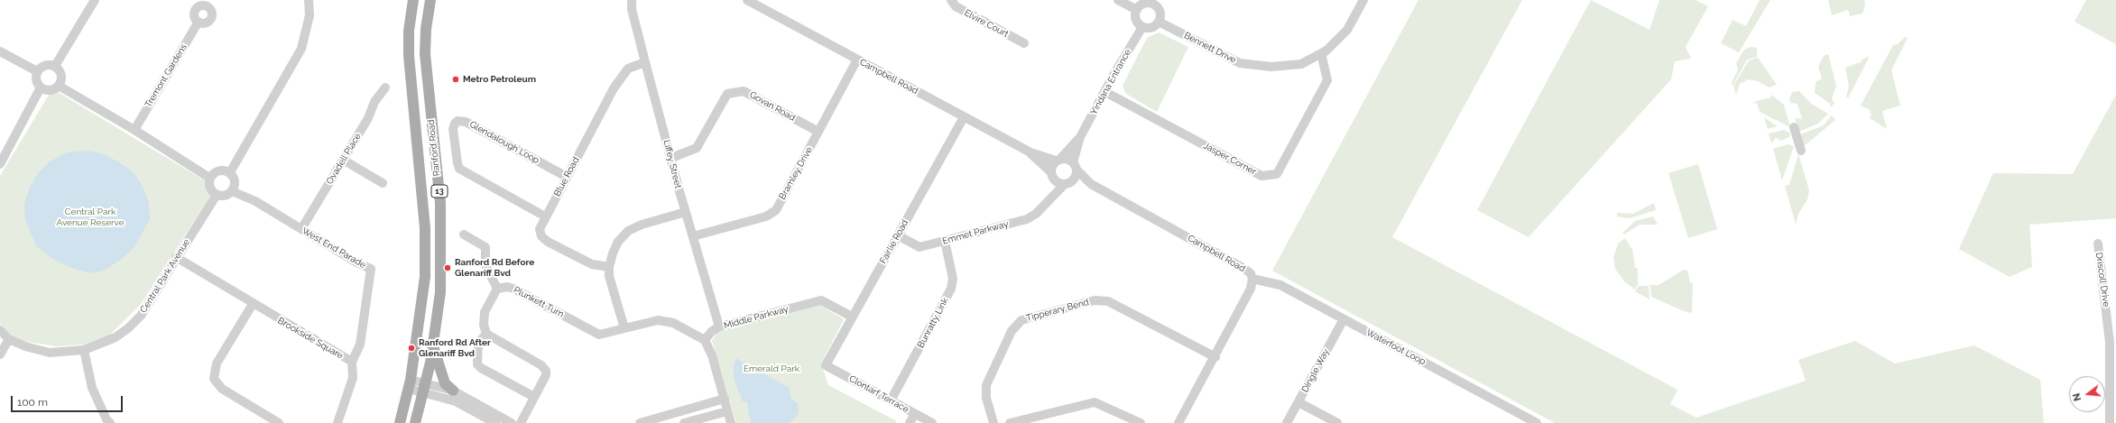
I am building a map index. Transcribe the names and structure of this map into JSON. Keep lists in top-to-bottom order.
{
  "streets": {
    "main road": ["Ranford Road", "13"],
    "street": [
      "Elvire Court",
      "Bennett Drive",
      "Tremont Gardens",
      "Campbell Road",
      "Yindana Entrance",
      "Govan Road",
      "Glendalough Loop",
      "Ovadell Place",
      "Jasper Corner",
      "Liffey Street",
      "Bramley Drive",
      "Blue Road",
      "Emmet Parkway",
      "Fairlie Road",
      "West End Parade",
      "Central Park Avenue",
      "Driscoll Drive",
      "Plunkett Turn",
      "Tipperary Bend",
      "Middle Parkway",
      "Bunratty Link",
      "Brookside Square",
      "Waterfoot Loop",
      "Dingle Way",
      "Clontarf Terrace"
    ]
  },
  "crossings": [
    ["Bennett Drive", "Yindana Entrance"],
    ["Bennett Drive", "Jasper Corner"],
    ["Campbell Road", "Yindana Entrance"],
    ["Campbell Road", "Bramley Drive"],
    ["Campbell Road", "Emmet Parkway"],
    ["Campbell Road", "Fairlie Road"],
    ["Campbell Road", "Tipperary Bend"],
    ["Campbell Road", "Waterfoot Loop"],
    ["Yindana Entrance", "Jasper Corner"],
    ["Yindana Entrance", "Emmet Parkway"],
    ["Govan Road", "Liffey Street"],
    ["Govan Road", "Bramley Drive"],
    ["Glendalough Loop", "Blue Road"],
    ["Ovadell Place", "West End Parade"],
    ["Liffey Street", "Bramley Drive"],
    ["Liffey Street", "Blue Road"],
    ["Liffey Street", "Middle Parkway"],
    ["Emmet Parkway", "Fairlie Road"],
    ["Emmet Parkway", "Bunratty Link"],
    ["Fairlie Road", "Middle Parkway"],
    ["Fairlie Road", "Clontarf Terrace"],
    ["West End Parade", "Central Park Avenue"],
    ["West End Parade", "Brookside Square"],
    ["Central Park Avenue", "Brookside Square"],
    ["Plunkett Turn", "Middle Parkway"],
    ["Bunratty Link", "Clontarf Terrace"],
    ["Waterfoot Loop", "Dingle Way"]
  ],
  "parks": ["Central Park Avenue Reserve", "Emerald Park"],
  "places": ["Metro Petroleum", "Ranford Rd Before Glenariff Bvd", "Ranford Rd After Glenariff Bvd"],
  "scale_bar": "100 m",
  "north": "left"
}
